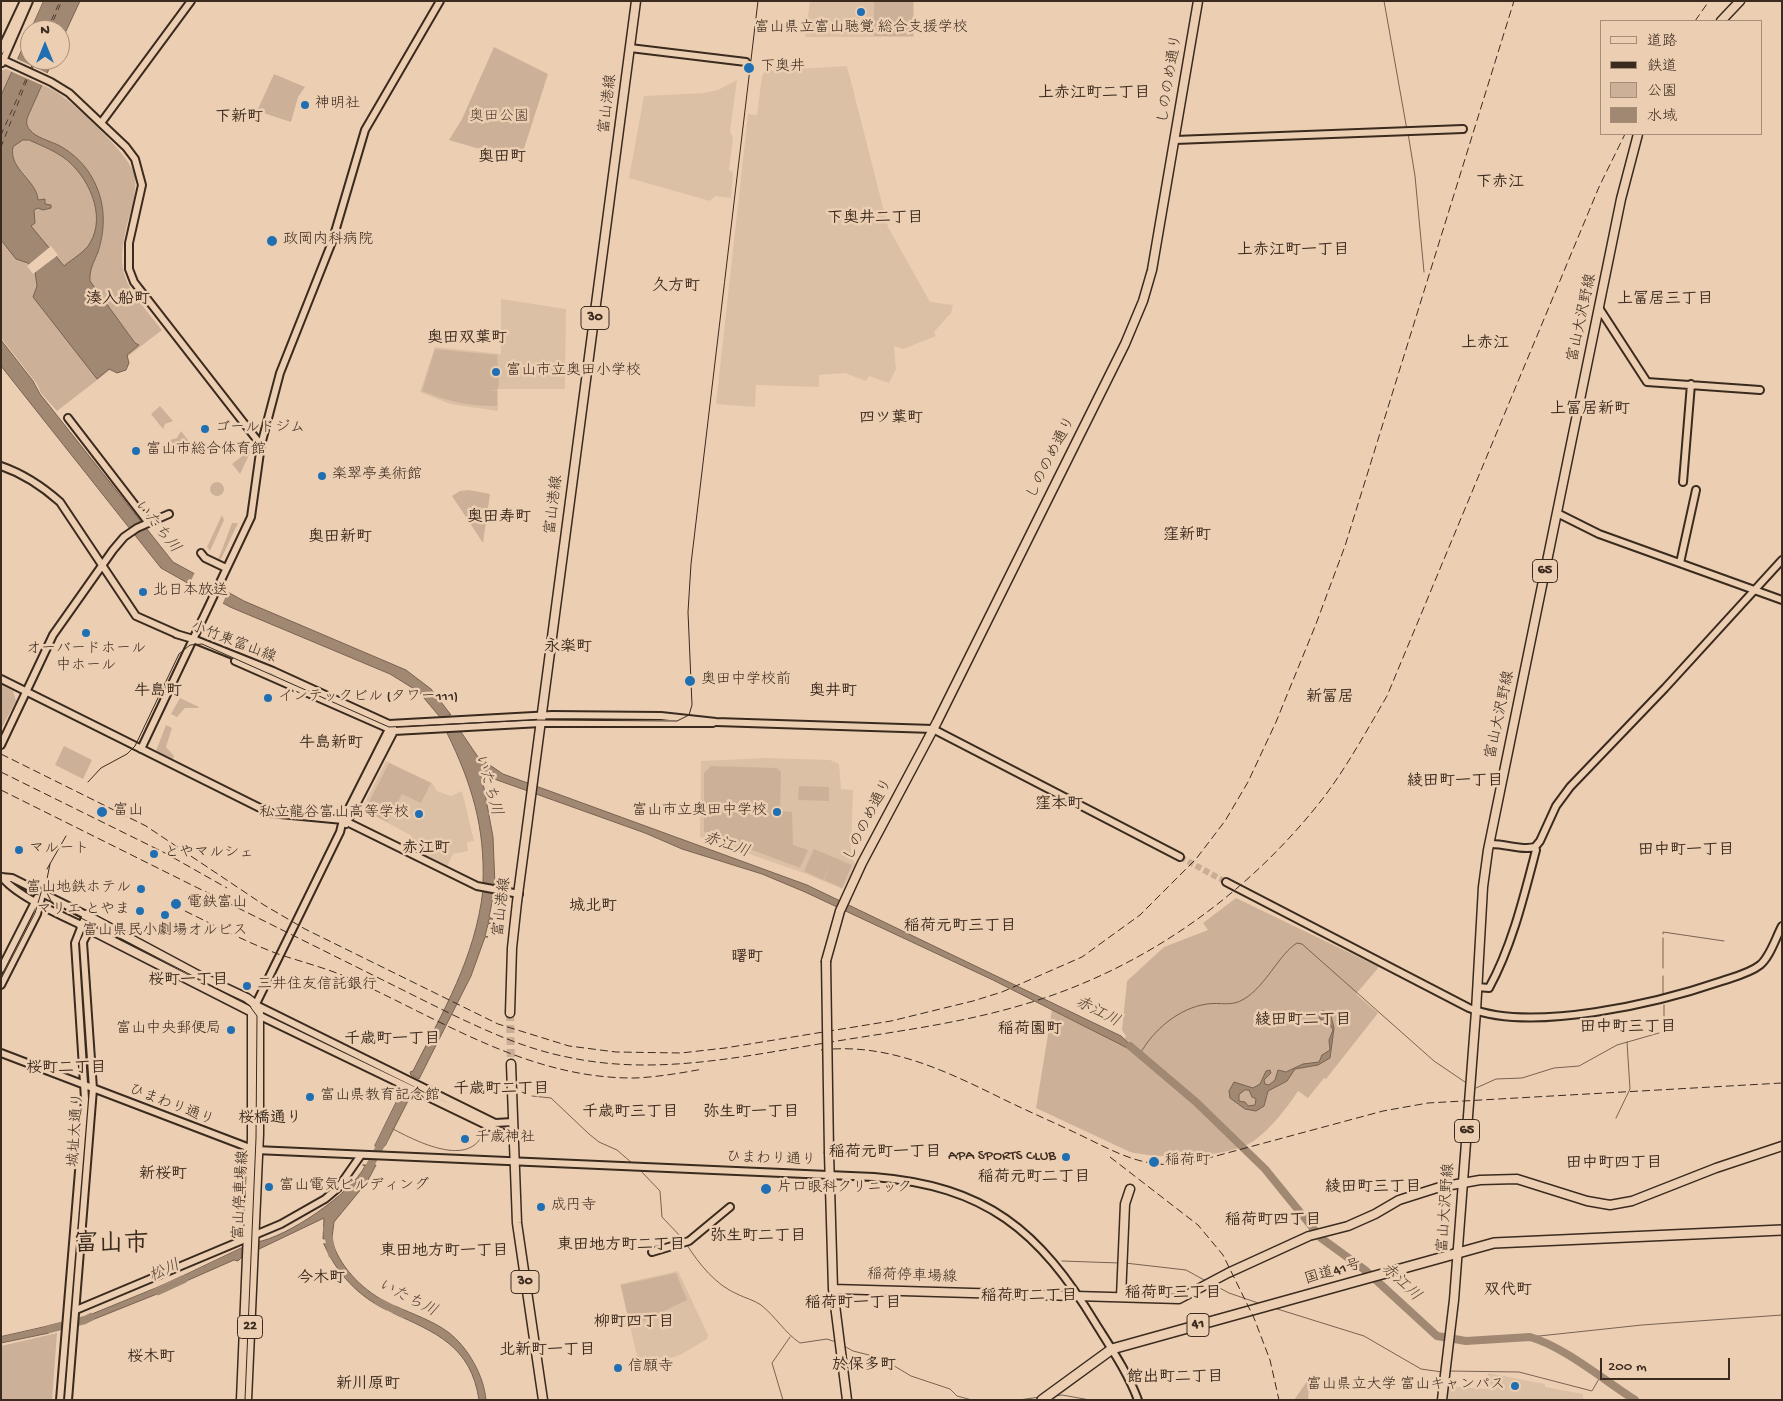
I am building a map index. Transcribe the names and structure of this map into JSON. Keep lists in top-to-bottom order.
{
  "streets": {
    "highway": ["国道41号", "41"],
    "main road": [
      "しののめ通り",
      "富山港線",
      "30",
      "富山大沢野線",
      "65",
      "富山停車場線",
      "稲荷停車場線",
      "22"
    ],
    "street": ["小竹東富山線", "ひまわり通り", "城址大通り"]
  },
  "crossings": [
    ["しののめ通り", "ひまわり通り"],
    ["富山港線", "小竹東富山線"],
    ["30", "ひまわり通り"],
    ["富山大沢野線", "国道41号"],
    ["富山大沢野線", "稲荷停車場線"],
    ["ひまわり通り", "城址大通り"],
    ["ひまわり通り", "富山停車場線"],
    ["ひまわり通り", "国道41号"],
    ["ひまわり通り", "稲荷停車場線"]
  ],
  "districts": [
    "上赤江町二丁目",
    "下新町",
    "奥田町",
    "下赤江",
    "下奥井二丁目",
    "上赤江町一丁目",
    "久方町",
    "湊入船町",
    "上冨居三丁目",
    "奥田双葉町",
    "上赤江",
    "上冨居新町",
    "四ツ葉町",
    "奥田寿町",
    "窪新町",
    "奥田新町",
    "永楽町",
    "牛島町",
    "奥井町",
    "新冨居",
    "牛島新町",
    "綾田町一丁目",
    "窪本町",
    "赤江町",
    "田中町一丁目",
    "城北町",
    "稲荷元町三丁目",
    "曙町",
    "桜町一丁目",
    "綾田町二丁目",
    "田中町三丁目",
    "稲荷園町",
    "千歳町一丁目",
    "桜町二丁目",
    "千歳町二丁目",
    "千歳町三丁目",
    "弥生町一丁目",
    "桜橋通り",
    "稲荷元町一丁目",
    "田中町四丁目",
    "新桜町",
    "稲荷元町二丁目",
    "綾田町三丁目",
    "稲荷町四丁目",
    "弥生町二丁目",
    "富山市",
    "東田地方町二丁目",
    "東田地方町一丁目",
    "今木町",
    "双代町",
    "稲荷町三丁目",
    "稲荷町二丁目",
    "稲荷町一丁目",
    "柳町四丁目",
    "北新町一丁目",
    "桜木町",
    "於保多町",
    "館出町二丁目",
    "新川原町"
  ],
  "water": ["いたち川", "赤江川", "松川"],
  "parks": ["奥田公園"],
  "places": [
    "富山県立富山聴覚 総合支援学校",
    "下奥井",
    "神明社",
    "政岡内科病院",
    "富山市立奥田小学校",
    "ゴールドジム",
    "富山市総合体育館",
    "楽翠亭美術館",
    "北日本放送",
    "オーバードホール 中ホール",
    "奥田中学校前",
    "インテックビル (タワー111)",
    "富山",
    "富山市立奥田中学校",
    "私立龍谷富山高等学校",
    "マルート",
    "とやマルシェ",
    "富山地鉄ホテル",
    "電鉄富山",
    "マリエ とやま",
    "富山県民小劇場オルビス",
    "三井住友信託銀行",
    "富山中央郵便局",
    "富山県教育記念館",
    "千歳神社",
    "APA SPORTS CLUB",
    "稲荷町",
    "富山電気ビルディング",
    "片口眼科クリニック",
    "成円寺",
    "信願寺",
    "富山県立大学 富山キャンパス"
  ],
  "legend": [
    "道路",
    "鉄道",
    "公園",
    "水域"
  ],
  "scale_bar": "200 m",
  "north": "top"
}
